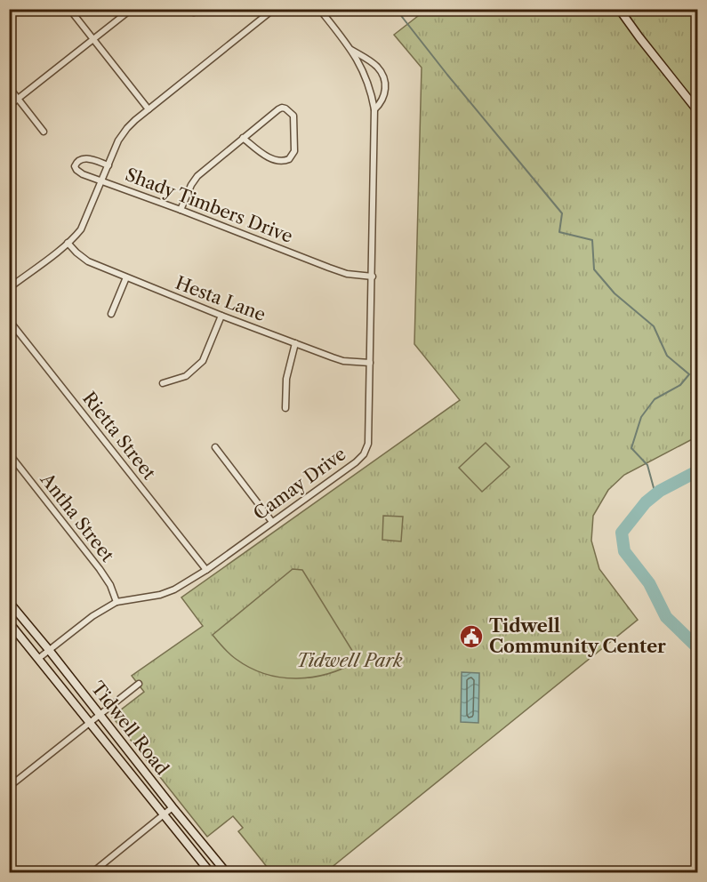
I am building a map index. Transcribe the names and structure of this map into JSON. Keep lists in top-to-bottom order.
{
  "streets": {
    "main road": ["Tidwell Road"],
    "street": [
      "Shady Timbers Drive",
      "Hesta Lane",
      "Rietta Street",
      "Camay Drive",
      "Antha Street"
    ]
  },
  "crossings": [
    ["Shady Timbers Drive", "Camay Drive"],
    ["Hesta Lane", "Camay Drive"],
    ["Rietta Street", "Camay Drive"],
    ["Camay Drive", "Antha Street"],
    ["Camay Drive", "Tidwell Road"]
  ],
  "parks": ["Tidwell Park"],
  "places": {
    "public building": ["Tidwell Community Center"]
  }
}
